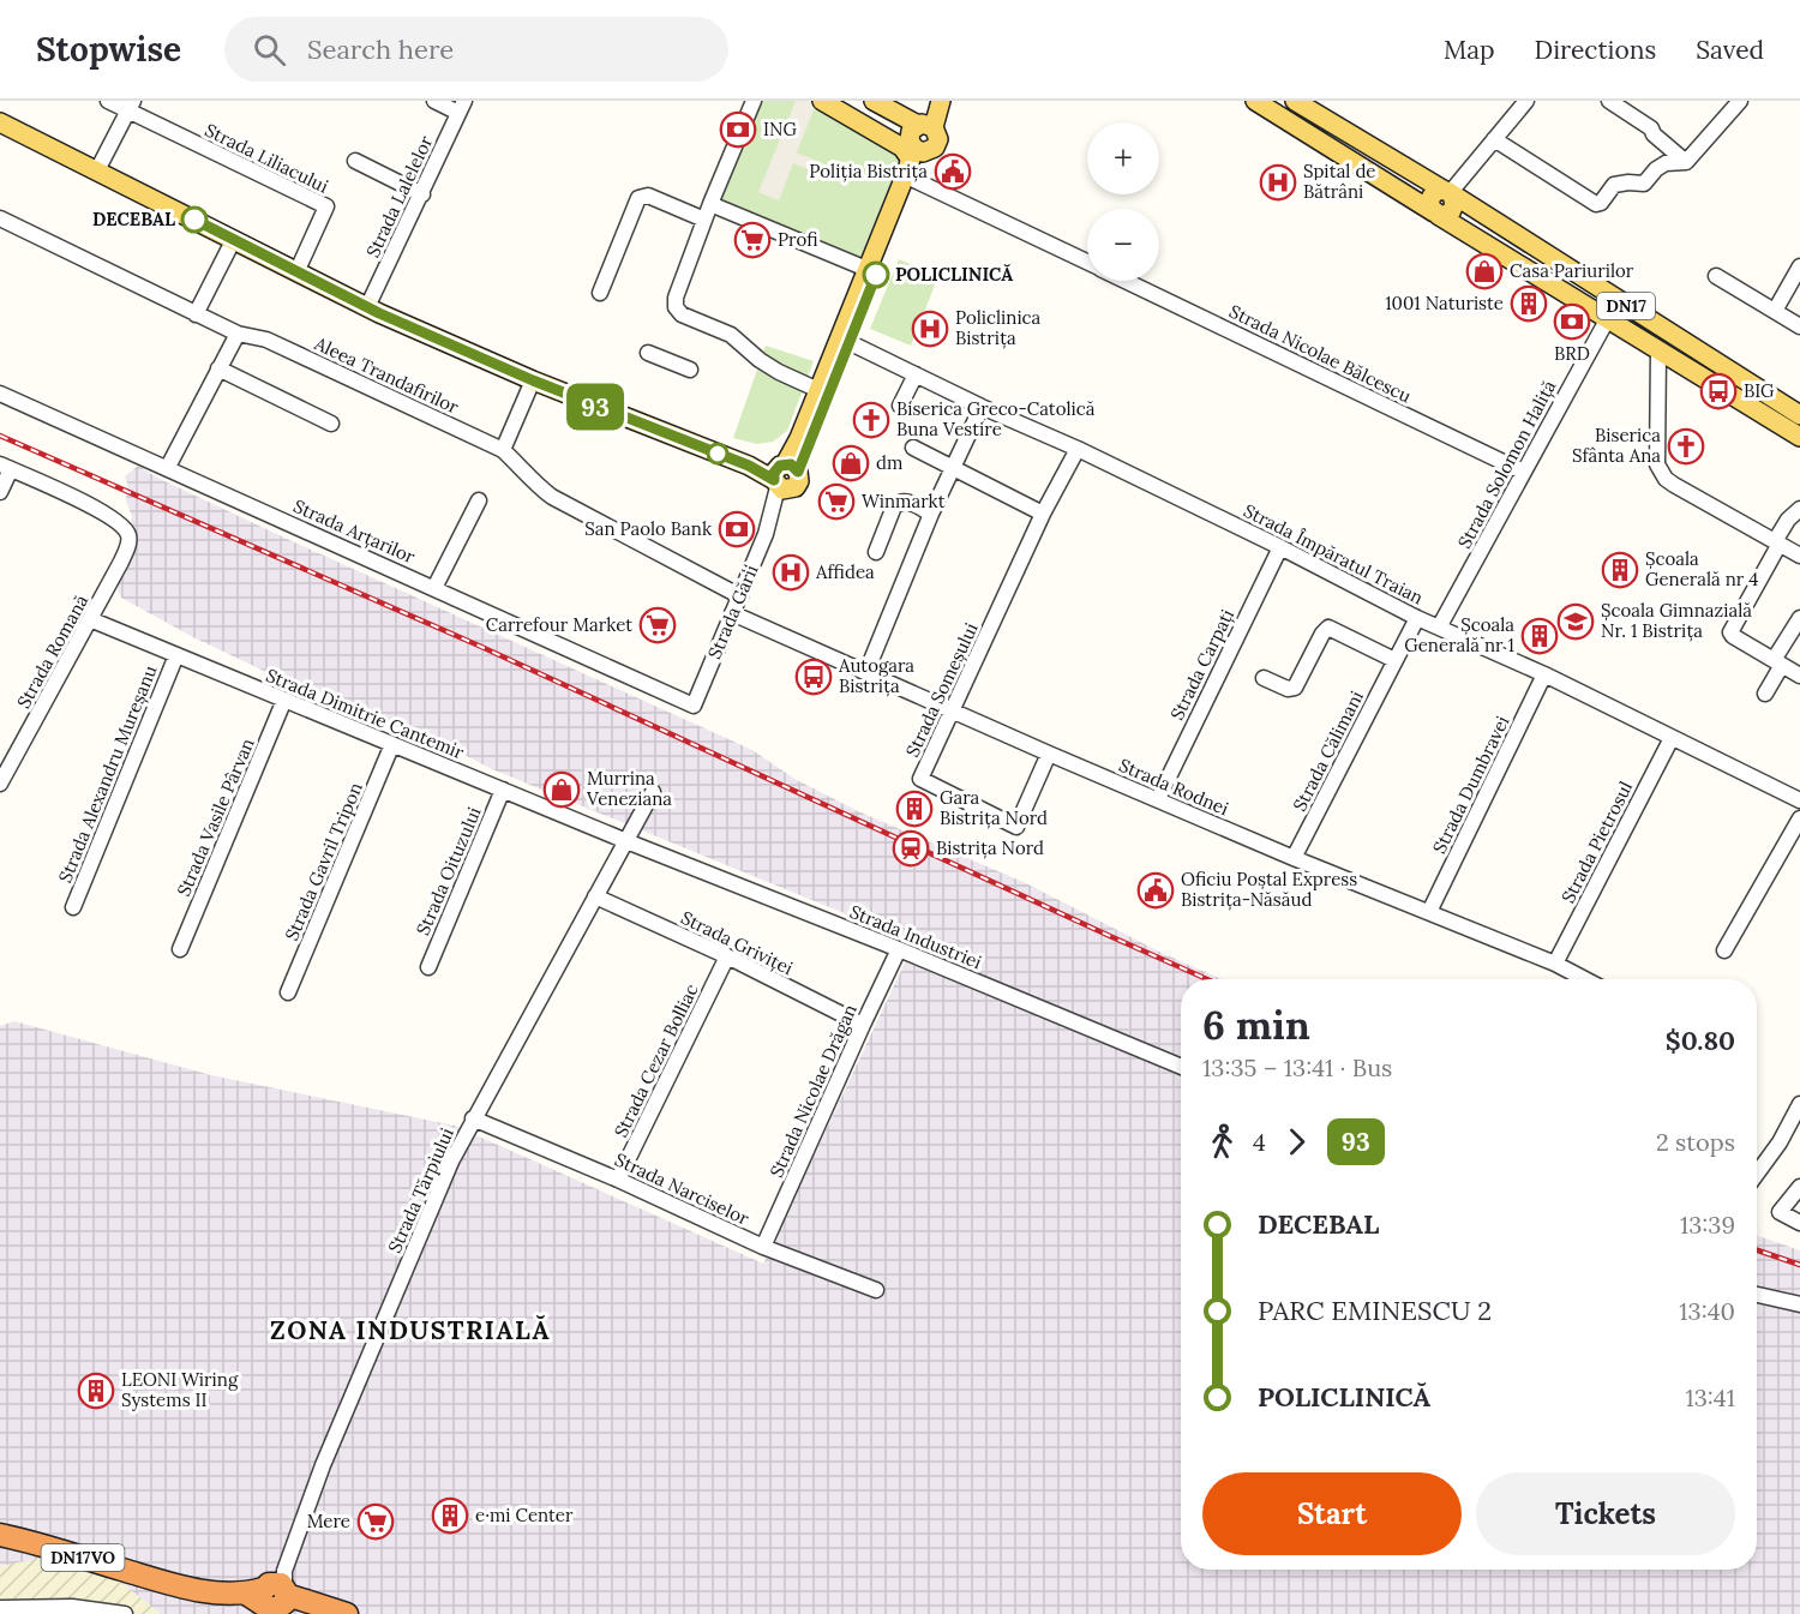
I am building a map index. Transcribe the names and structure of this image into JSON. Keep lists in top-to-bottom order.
{
  "streets": {
    "highway": ["DN17VO"],
    "main road": ["DN17", "Strada Gării"],
    "street": [
      "Strada Liliacului",
      "Strada Lalelelor",
      "Strada Nicolae Bălcescu",
      "Aleea Trandafirilor",
      "Strada Solomon Haliță",
      "Strada Arțarilor",
      "Strada Împăratul Traian",
      "Strada Romană",
      "Strada Carpați",
      "Strada Someșului",
      "Strada Dimitrie Cantemir",
      "Strada Călimani",
      "Strada Alexandru Mureșanu",
      "Strada Dumbravei",
      "Strada Rodnei",
      "Strada Vasile Pârvan",
      "Strada Pietrosul",
      "Strada Gavril Tripon",
      "Strada Oituzului",
      "Strada Industriei",
      "Strada Griviței",
      "Strada Cezar Bolliac",
      "Strada Nicolae Drăgan",
      "Strada Narciselor",
      "Strada Tărpiului"
    ]
  },
  "crossings": [
    ["DN17", "Strada Solomon Haliță"],
    ["Strada Nicolae Bălcescu", "Strada Solomon Haliță"],
    ["Strada Nicolae Bălcescu", "Strada Gării"],
    ["Aleea Trandafirilor", "Strada Gării"],
    ["Strada Solomon Haliță", "Strada Împăratul Traian"],
    ["Strada Arțarilor", "Strada Gării"],
    ["Strada Împăratul Traian", "Strada Gării"],
    ["Strada Împăratul Traian", "Strada Carpați"],
    ["Strada Împăratul Traian", "Strada Someșului"],
    ["Strada Împăratul Traian", "Strada Călimani"],
    ["Strada Împăratul Traian", "Strada Dumbravei"],
    ["Strada Împăratul Traian", "Strada Pietrosul"],
    ["Strada Gării", "Strada Rodnei"],
    ["Strada Romană", "Strada Dimitrie Cantemir"],
    ["Strada Carpați", "Strada Rodnei"],
    ["Strada Someșului", "Strada Rodnei"],
    ["Strada Dimitrie Cantemir", "Strada Alexandru Mureșanu"],
    ["Strada Dimitrie Cantemir", "Strada Vasile Pârvan"],
    ["Strada Dimitrie Cantemir", "Strada Gavril Tripon"],
    ["Strada Dimitrie Cantemir", "Strada Oituzului"],
    ["Strada Dimitrie Cantemir", "Strada Industriei"],
    ["Strada Dimitrie Cantemir", "Strada Tărpiului"],
    ["Strada Călimani", "Strada Rodnei"],
    ["Strada Dumbravei", "Strada Rodnei"],
    ["Strada Rodnei", "Strada Pietrosul"],
    ["Strada Industriei", "Strada Nicolae Drăgan"],
    ["Strada Industriei", "Strada Tărpiului"],
    ["Strada Griviței", "Strada Cezar Bolliac"],
    ["Strada Griviței", "Strada Nicolae Drăgan"],
    ["Strada Griviței", "Strada Tărpiului"],
    ["Strada Cezar Bolliac", "Strada Narciselor"],
    ["Strada Nicolae Drăgan", "Strada Narciselor"],
    ["Strada Narciselor", "Strada Tărpiului"],
    ["Strada Tărpiului", "DN17VO"]
  ],
  "districts": ["ZONA INDUSTRIALĂ"],
  "places": {
    "bank": ["ING", "BRD", "San Paolo Bank"],
    "public building": ["Poliția Bistrița", "Oficiu Poștal Express Bistrița-Năsăud"],
    "hospital": ["Spital de Bătrâni", "Policlinica Bistrița", "Affidea"],
    "other": ["DECEBAL", "POLICLINICĂ"],
    "supermarket": [
      "Profi",
      "Winmarkt",
      "Carrefour Market",
      "Mere"
    ],
    "shop": ["Casa Pariurilor", "dm", "Murrina Veneziana"],
    "building": [
      "1001 Naturiste",
      "Școala Generală nr 4",
      "Școala Generală nr 1",
      "Gara Bistrița Nord",
      "LEONI Wiring Systems II",
      "e·mi Center"
    ],
    "bus stop": ["BIG", "Autogara Bistrița"],
    "church": ["Biserica Greco-Catolică Buna Vestire", "Biserica Sfânta Ana"],
    "school or university": ["Școala Gimnazială Nr. 1 Bistrița"],
    "station": ["Bistrița Nord"]
  },
  "lines": ["bus line 93"],
  "page": {
    "header": "Stopwise",
    "search": "Search here",
    "nav": ["Map", "Directions", "Saved"],
    "on_map": "93",
    "map_buttons": ["+", "−"],
    "heading": ["6 min", "13:35 – 13:41 · Bus", "$0.80"],
    "legs": ["4", "93", "2 stops"],
    "list": [
      {
        "name": "DECEBAL",
        "value": "13:39"
      },
      {
        "name": "PARC EMINESCU 2",
        "value": "13:40"
      },
      {
        "name": "POLICLINICĂ",
        "value": "13:41"
      }
    ],
    "buttons": ["Start", "Tickets"]
  }
}
